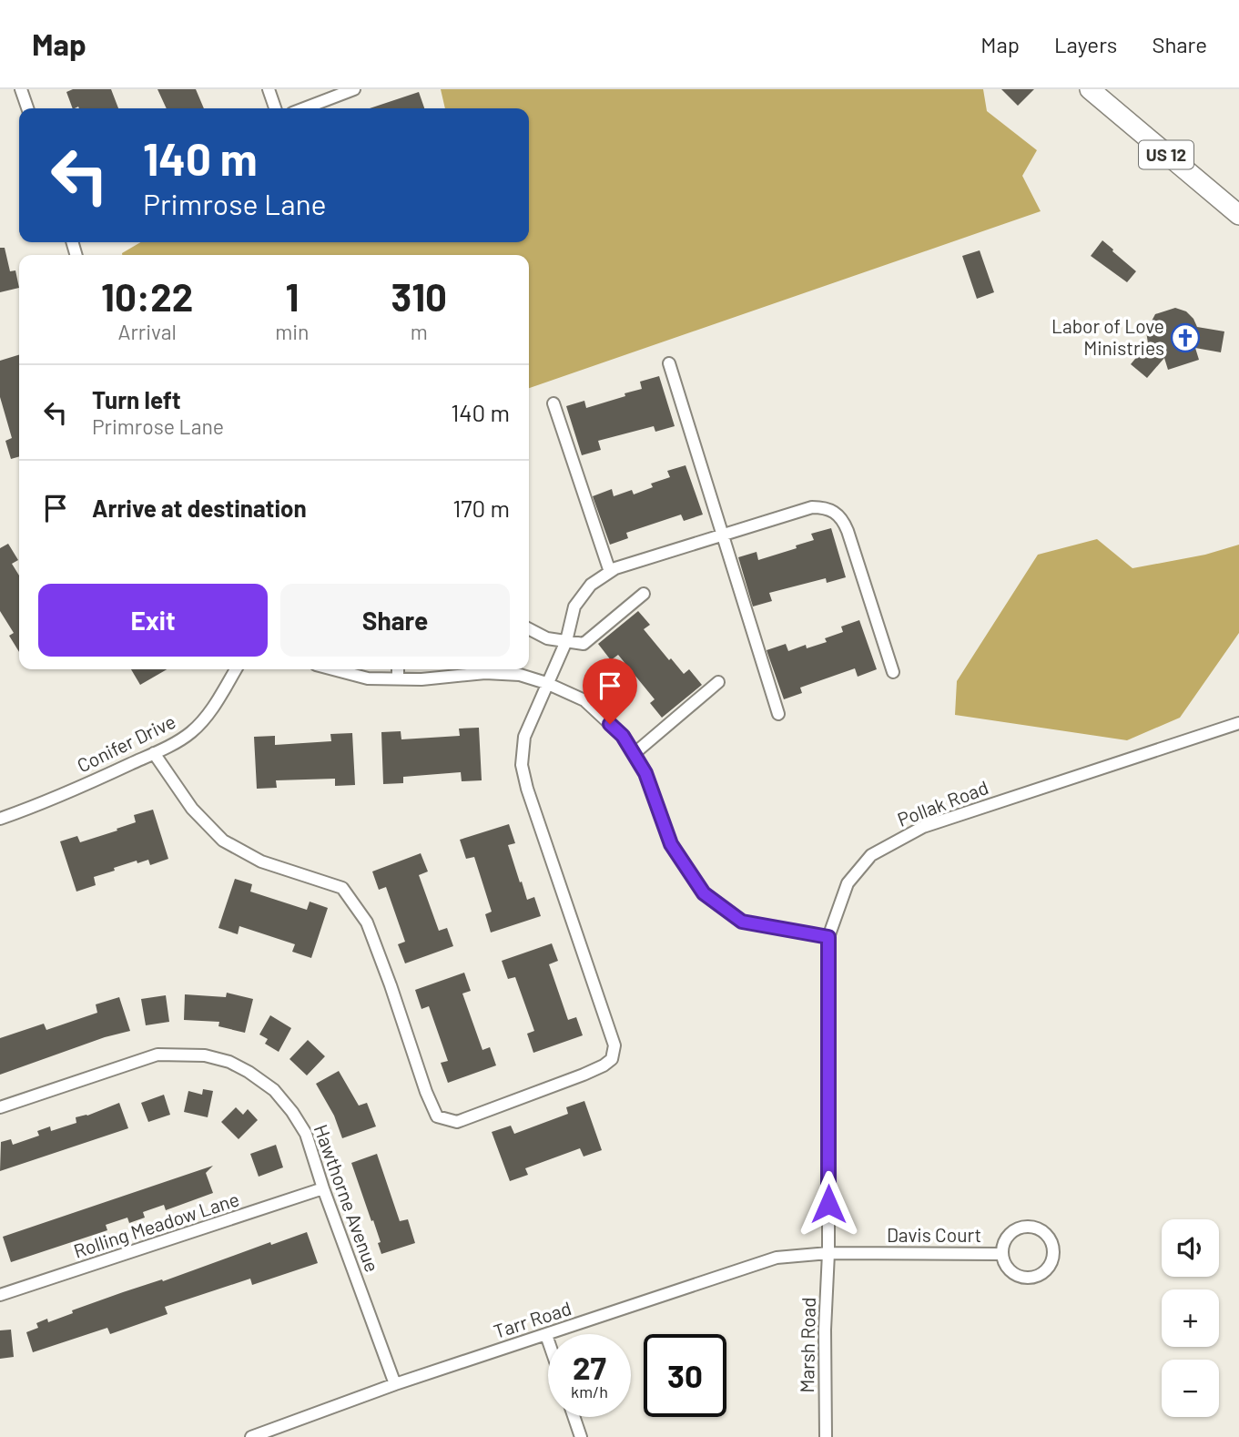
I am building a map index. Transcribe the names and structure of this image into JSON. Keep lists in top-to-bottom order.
{
  "streets": {
    "highway": ["US 12"],
    "street": [
      "Conifer Drive",
      "Pollak Road",
      "Hawthorne Avenue",
      "Rolling Meadow Lane",
      "Davis Court",
      "Tarr Road",
      "Marsh Road"
    ]
  },
  "crossings": [
    ["Pollak Road", "Davis Court"],
    ["Pollak Road", "Tarr Road"],
    ["Pollak Road", "Marsh Road"],
    ["Hawthorne Avenue", "Rolling Meadow Lane"],
    ["Hawthorne Avenue", "Tarr Road"],
    ["Davis Court", "Tarr Road"],
    ["Davis Court", "Marsh Road"],
    ["Tarr Road", "Marsh Road"]
  ],
  "places": {
    "church": ["Labor of Love Ministries"]
  },
  "page": {
    "header": "Map",
    "nav": ["Map", "Layers", "Share"],
    "turn": ["140 m", "Primrose Lane"],
    "eta": [
      "10:22",
      "Arrival",
      "1",
      "min",
      "310",
      "m"
    ],
    "list": [
      {
        "name": "Turn left",
        "note": "Primrose Lane",
        "value": "140 m"
      },
      {
        "name": "Arrive at destination",
        "value": "170 m"
      }
    ],
    "buttons": ["Exit", "Share"],
    "map_buttons": ["+", "−"],
    "speed": "27 km/h",
    "limit": "30"
  }
}
